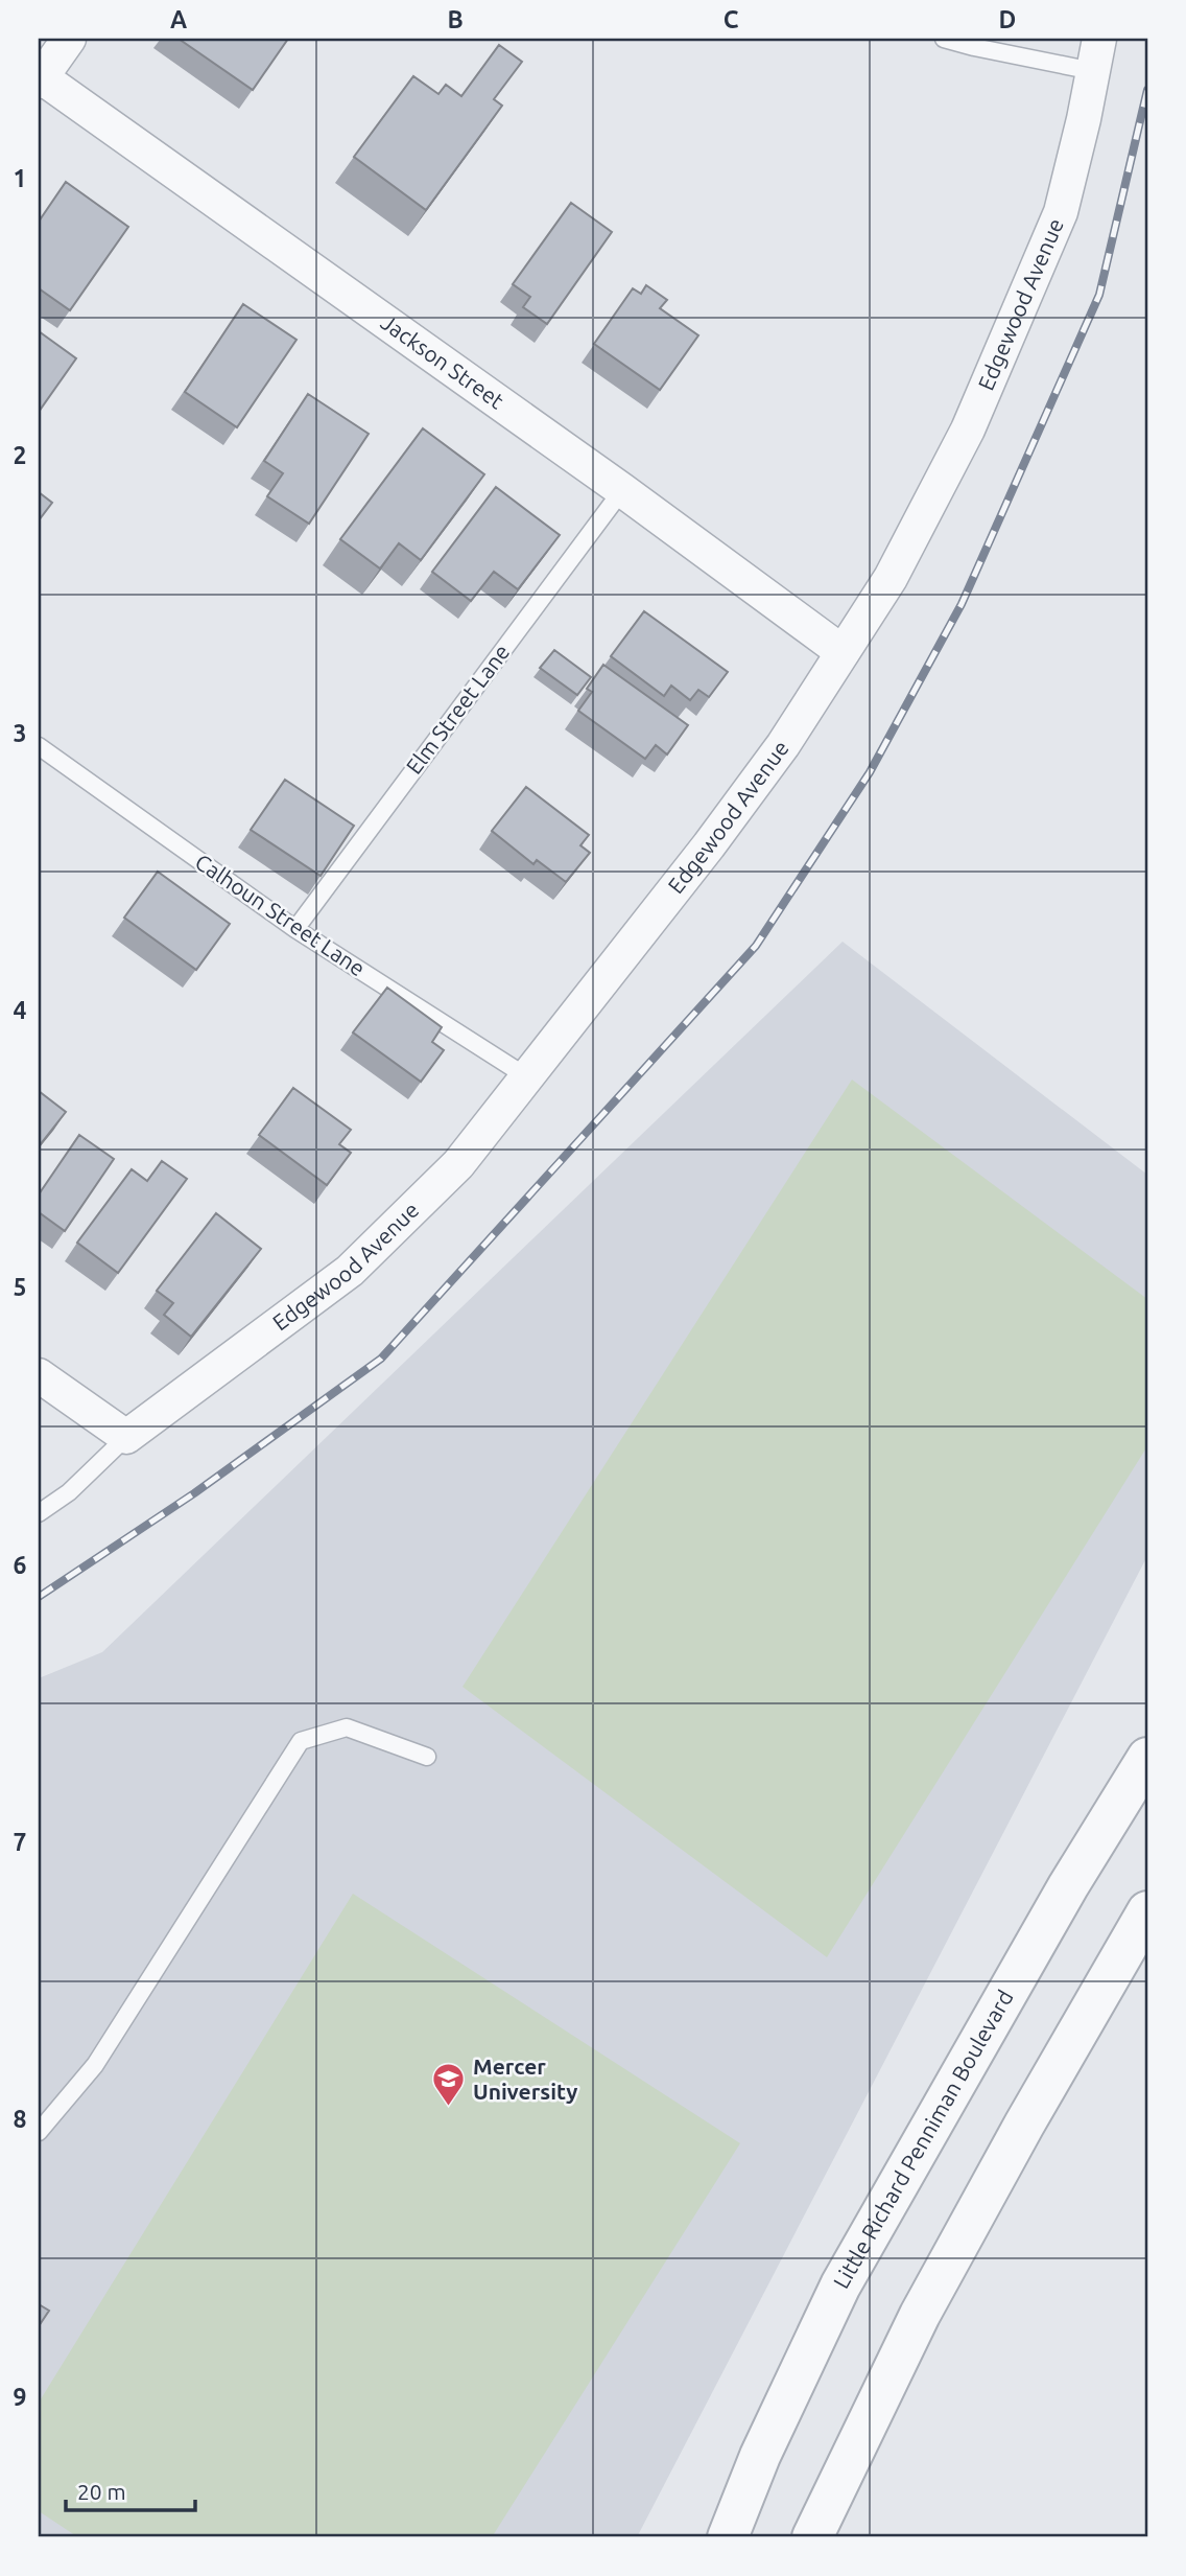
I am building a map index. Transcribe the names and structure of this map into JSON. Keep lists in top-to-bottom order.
{
  "streets": {
    "street": ["Edgewood Avenue", "Jackson Street", "Little Richard Penniman Boulevard"],
    "lane": ["Elm Street Lane", "Calhoun Street Lane"]
  },
  "crossings": [
    ["Edgewood Avenue", "Jackson Street"],
    ["Edgewood Avenue", "Calhoun Street Lane"],
    ["Jackson Street", "Elm Street Lane"],
    ["Elm Street Lane", "Calhoun Street Lane"]
  ],
  "places": {
    "school or university": ["Mercer University"]
  },
  "scale_bar": "20 m",
  "grid": {
    "columns": [
      "A",
      "B",
      "C",
      "D"
    ],
    "rows": [
      "1",
      "2",
      "3",
      "4",
      "5",
      "6",
      "7",
      "8",
      "9"
    ]
  }
}
